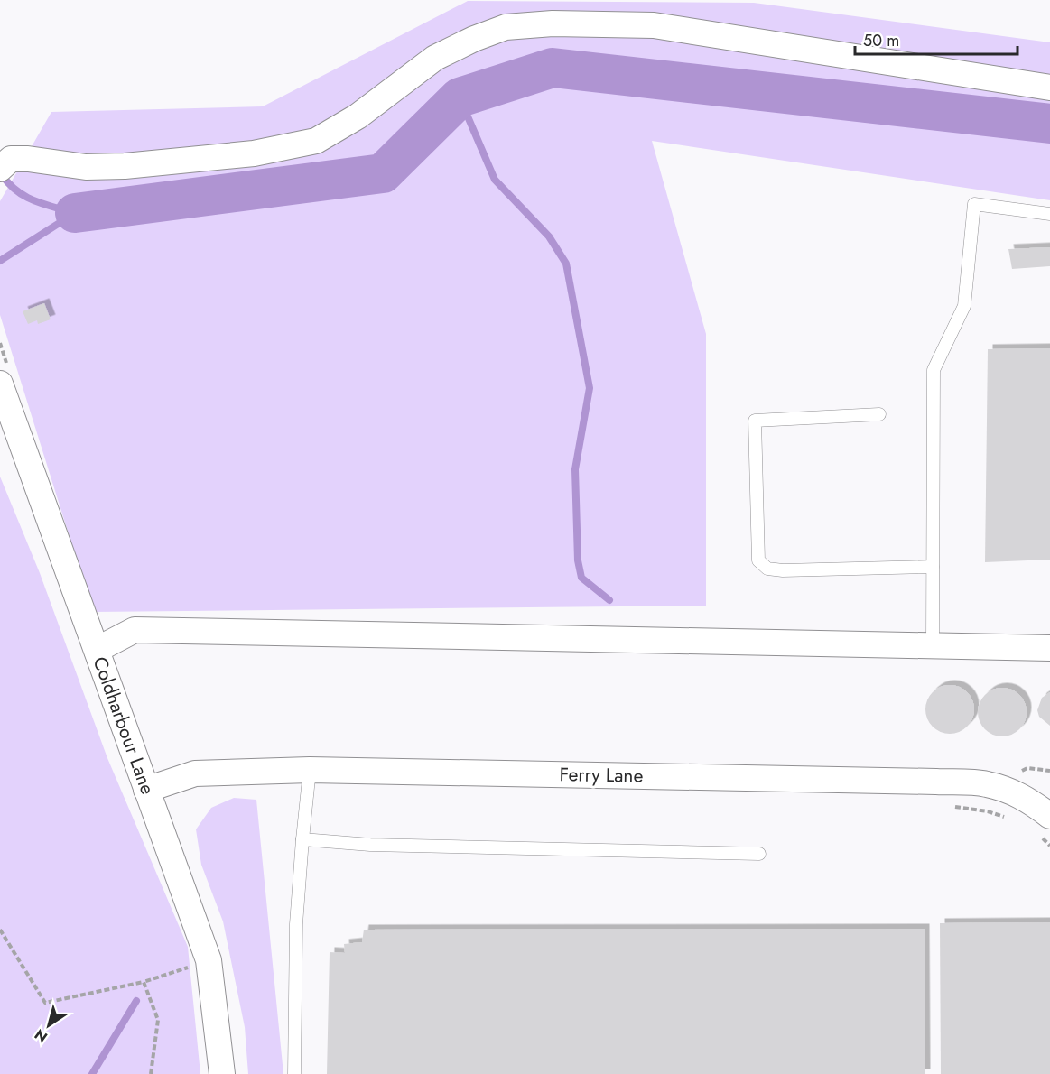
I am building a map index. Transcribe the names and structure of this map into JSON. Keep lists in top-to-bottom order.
{
  "streets": {
    "street": ["Coldharbour Lane", "Ferry Lane"]
  },
  "crossings": [
    ["Coldharbour Lane", "Ferry Lane"]
  ],
  "scale_bar": "50 m",
  "north": "bottom left"
}
